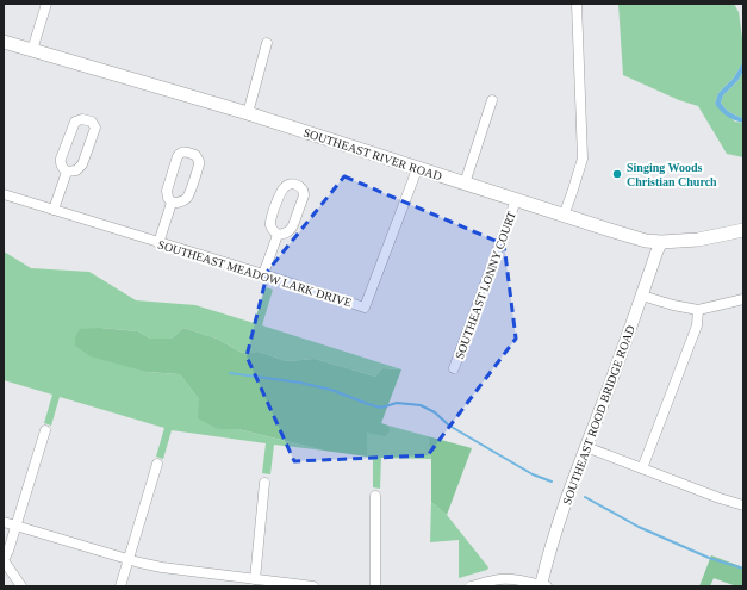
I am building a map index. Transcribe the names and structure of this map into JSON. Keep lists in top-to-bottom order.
{
  "streets": {
    "main road": ["SOUTHEAST RIVER ROAD"],
    "street": ["SOUTHEAST MEADOW LARK DRIVE", "SOUTHEAST LONNY COURT", "SOUTHEAST ROOD BRIDGE ROAD"]
  },
  "crossings": [
    ["SOUTHEAST RIVER ROAD", "SOUTHEAST MEADOW LARK DRIVE"],
    ["SOUTHEAST RIVER ROAD", "SOUTHEAST LONNY COURT"],
    ["SOUTHEAST RIVER ROAD", "SOUTHEAST ROOD BRIDGE ROAD"]
  ],
  "places": ["Singing Woods Christian Church"]
}
